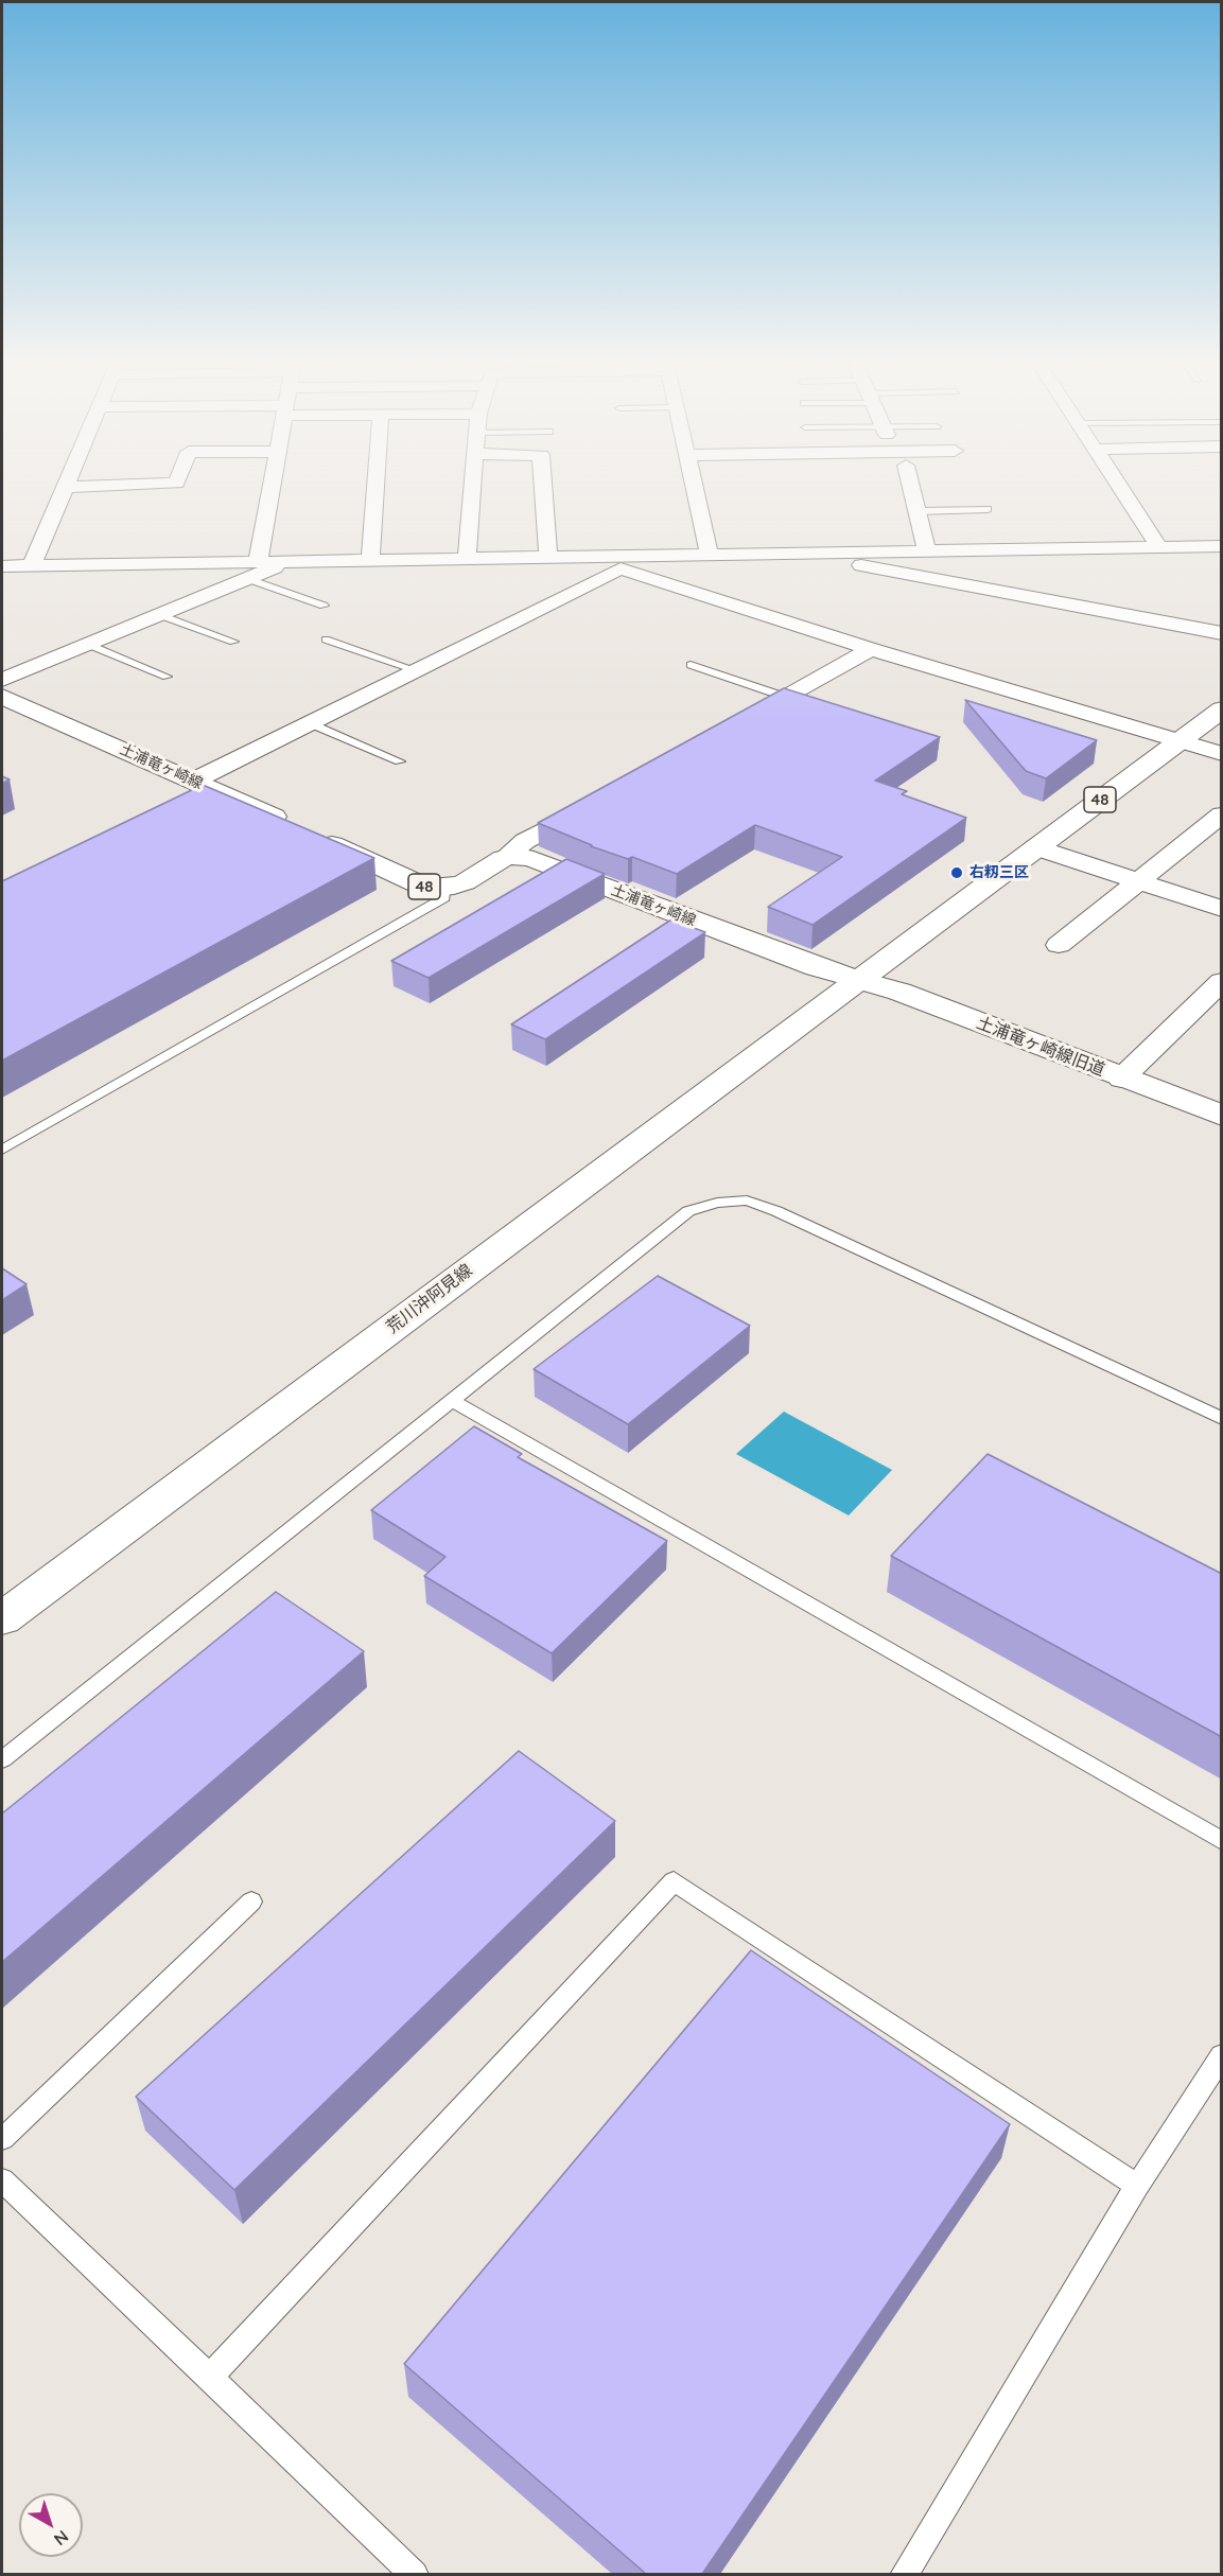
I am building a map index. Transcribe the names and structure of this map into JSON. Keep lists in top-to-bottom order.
{
  "streets": {
    "main road": [
      "土浦竜ヶ崎線",
      "48",
      "土浦竜ヶ崎線旧道",
      "荒川沖阿見線"
    ]
  },
  "crossings": [
    ["土浦竜ヶ崎線", "48"],
    ["土浦竜ヶ崎線", "土浦竜ヶ崎線旧道"],
    ["土浦竜ヶ崎線", "荒川沖阿見線"],
    ["48", "土浦竜ヶ崎線旧道"],
    ["48", "荒川沖阿見線"],
    ["土浦竜ヶ崎線旧道", "荒川沖阿見線"]
  ],
  "places": ["右籾三区"],
  "north": "bottom right"
}
